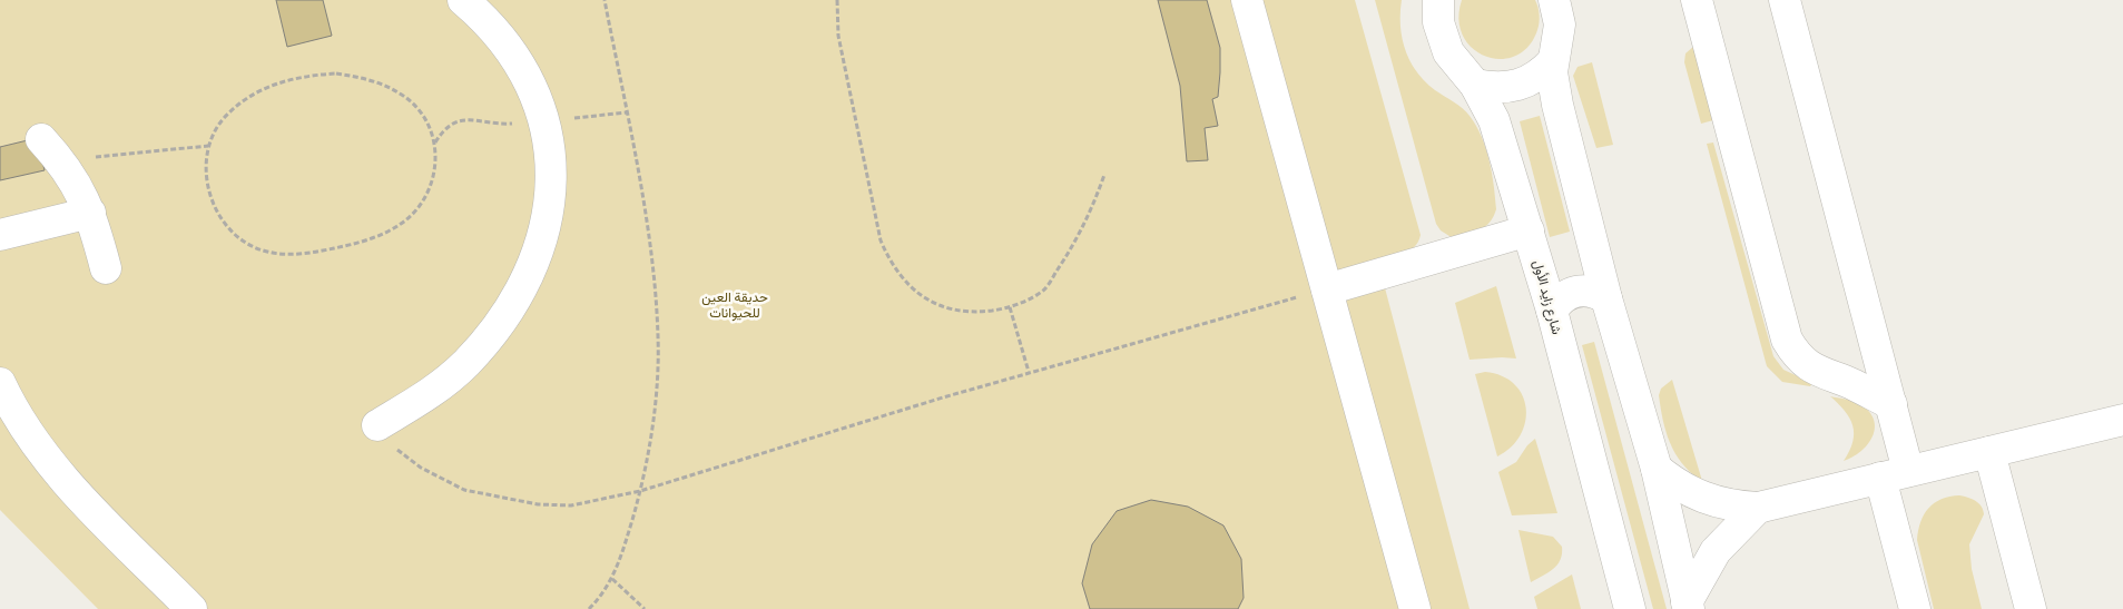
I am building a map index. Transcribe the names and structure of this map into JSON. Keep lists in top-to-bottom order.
{
  "streets": {
    "street": ["شارع زايد الأول"]
  },
  "parks": ["حديقة العين للحيوانات"]
}
